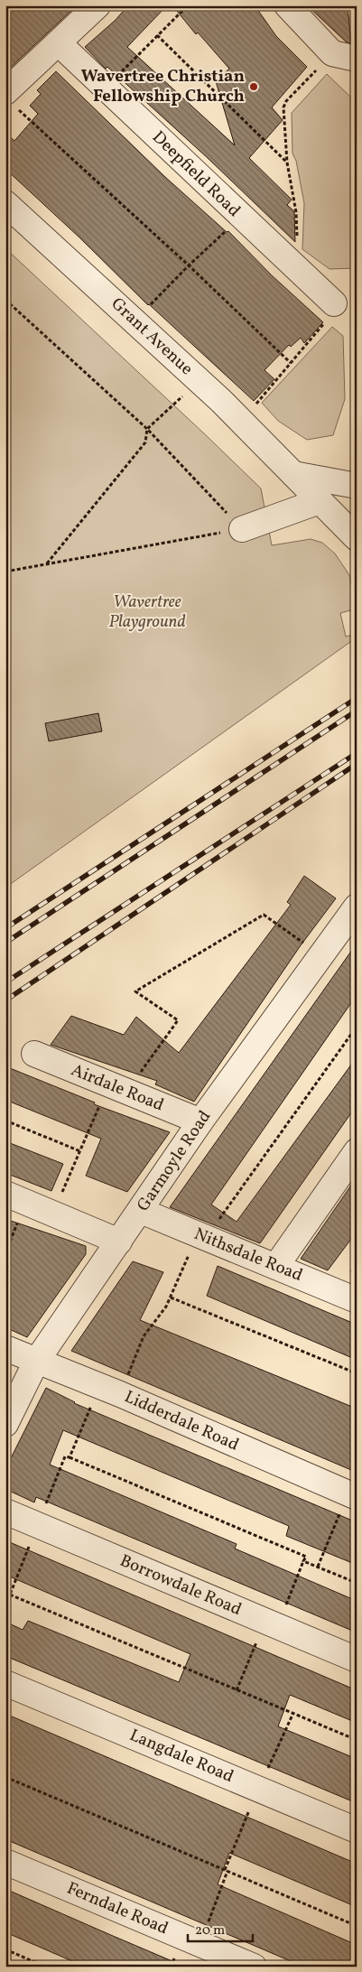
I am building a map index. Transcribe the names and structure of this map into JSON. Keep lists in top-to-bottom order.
{
  "streets": {
    "street": [
      "Deepfield Road",
      "Grant Avenue",
      "Airdale Road",
      "Garmoyle Road",
      "Nithsdale Road",
      "Lidderdale Road",
      "Borrowdale Road",
      "Langdale Road",
      "Ferndale Road"
    ]
  },
  "crossings": [
    ["Airdale Road", "Garmoyle Road"],
    ["Garmoyle Road", "Nithsdale Road"],
    ["Garmoyle Road", "Lidderdale Road"]
  ],
  "parks": ["Wavertree Playground"],
  "places": ["Wavertree Christian Fellowship Church"],
  "scale_bar": "20 m"
}
